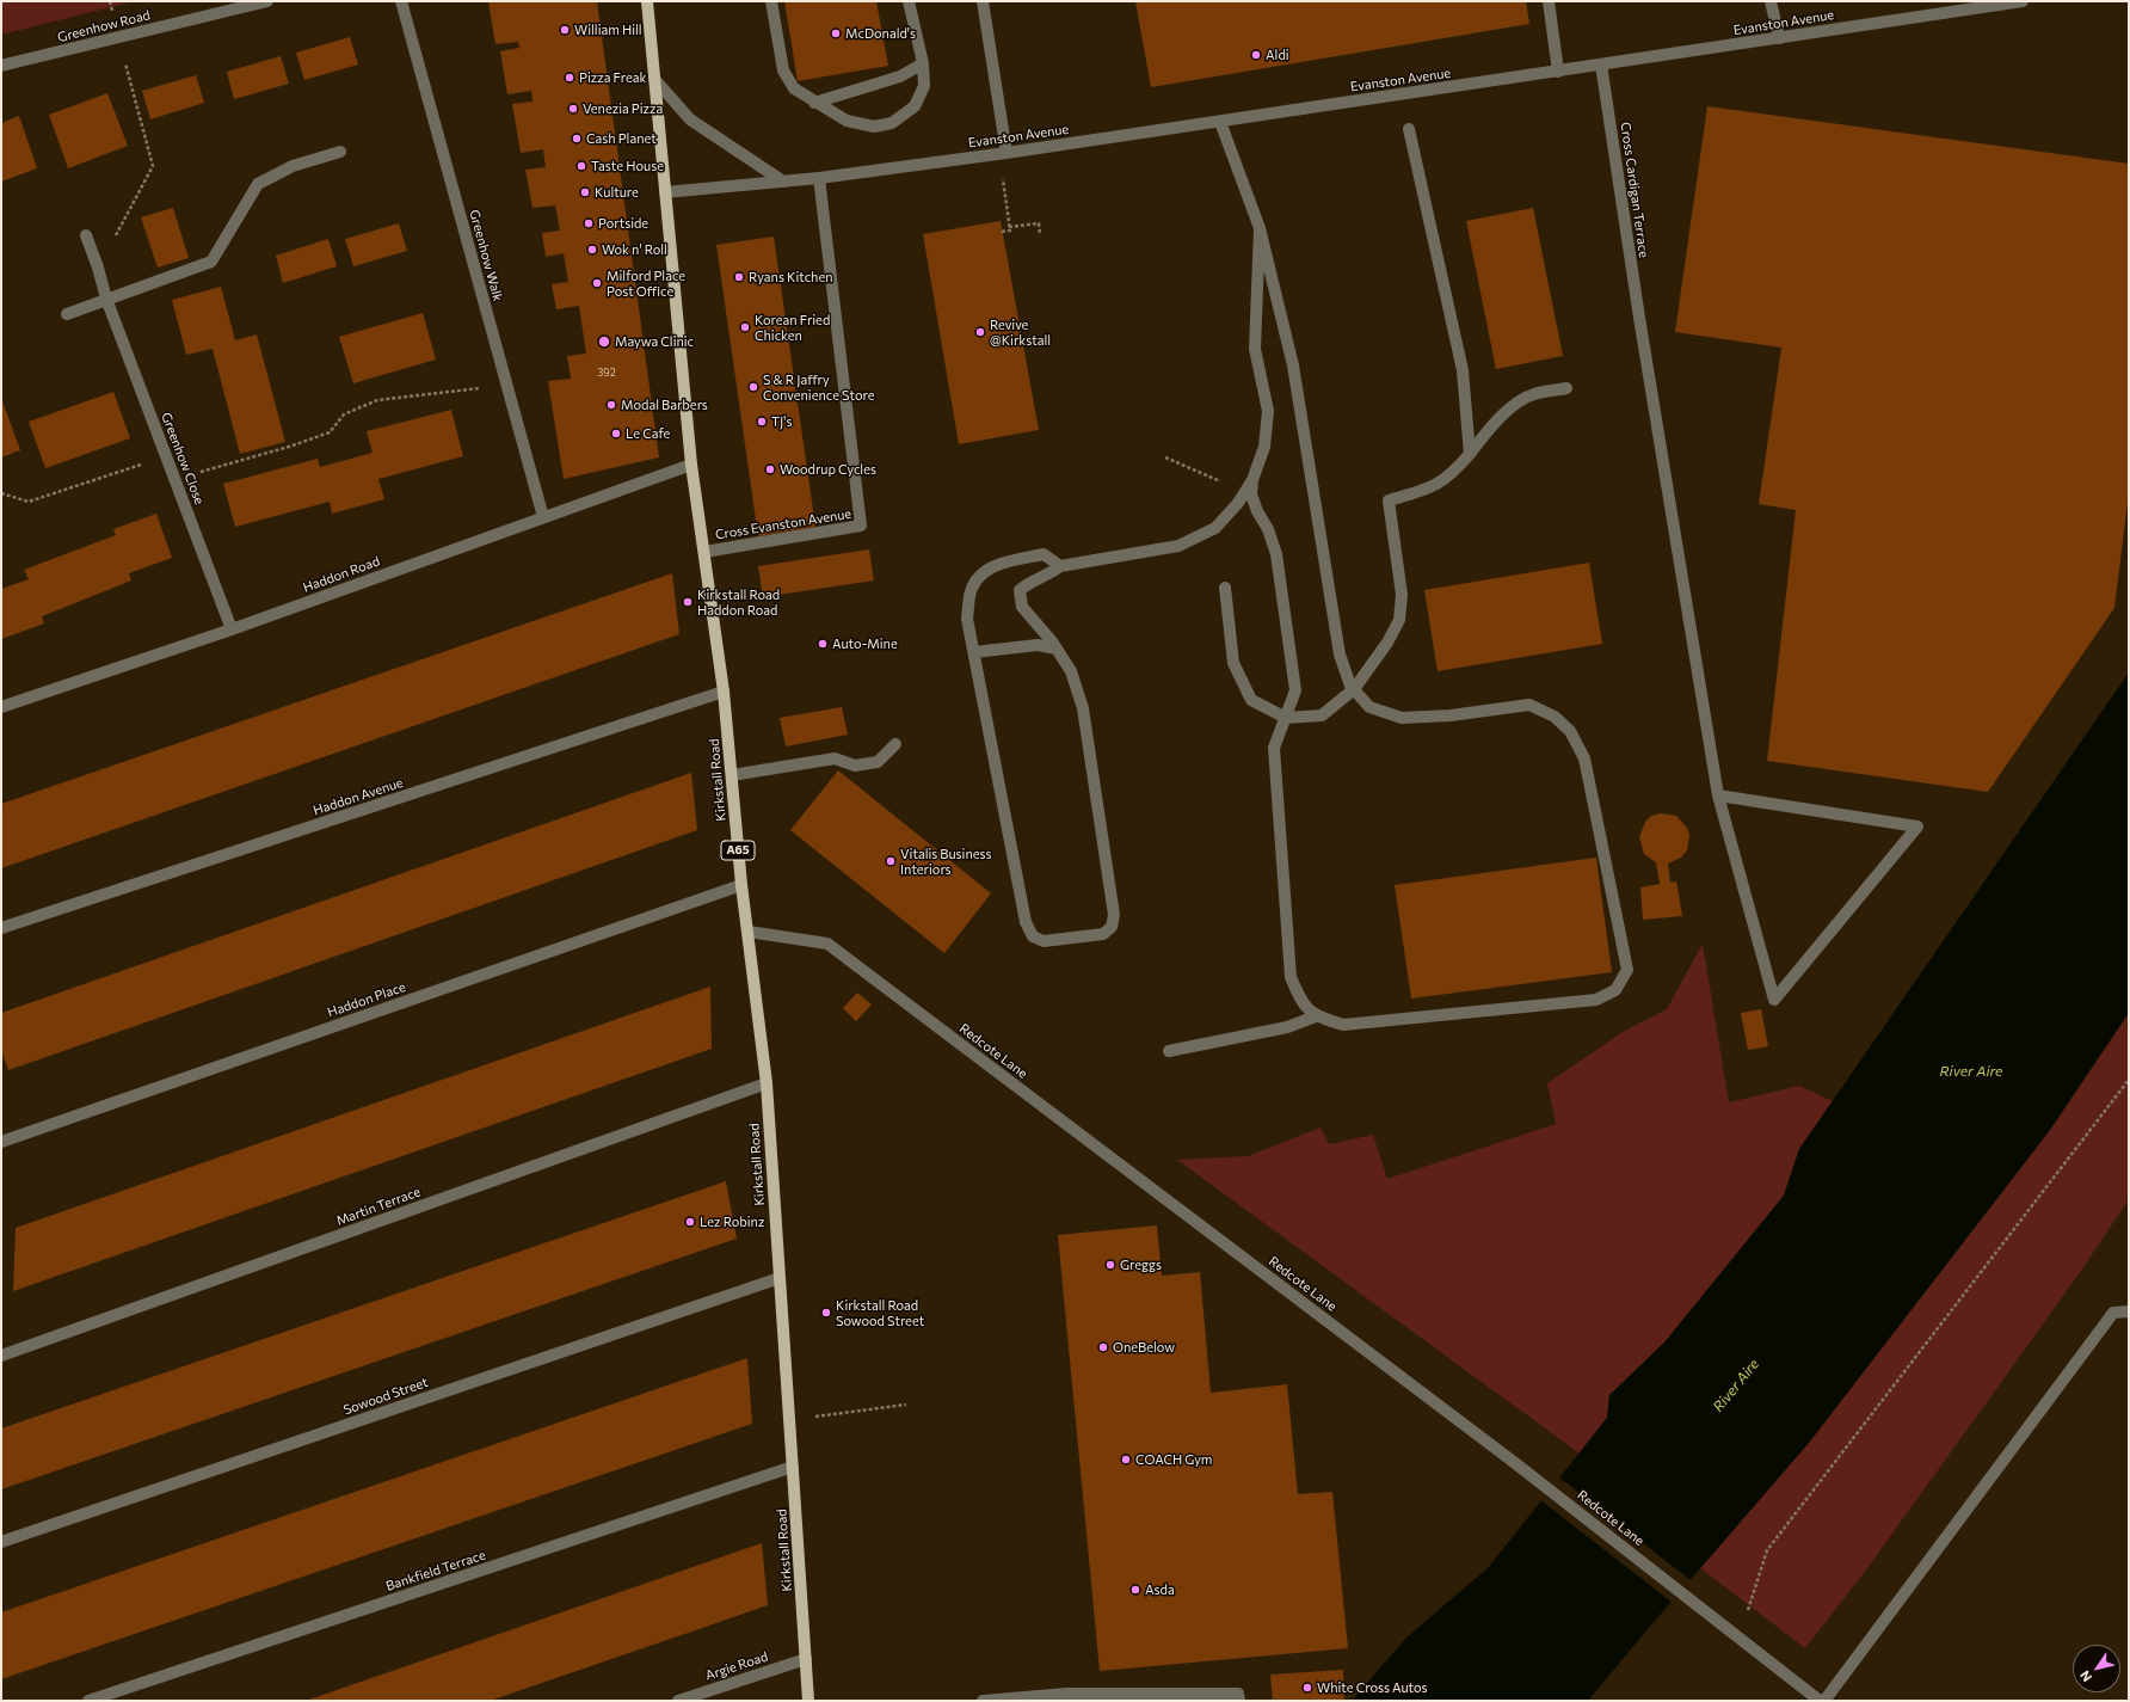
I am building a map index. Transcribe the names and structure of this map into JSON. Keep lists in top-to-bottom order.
{
  "streets": {
    "main road": ["Kirkstall Road", "A65"],
    "street": [
      "Evanston Avenue",
      "Greenhow Road",
      "Cross Cardigan Terrace",
      "Greenhow Walk",
      "Greenhow Close",
      "Cross Evanston Avenue",
      "Haddon Road",
      "Haddon Avenue",
      "Haddon Place",
      "Redcote Lane",
      "Martin Terrace",
      "Sowood Street",
      "Bankfield Terrace",
      "Argie Road"
    ]
  },
  "crossings": [
    ["Evanston Avenue", "Cross Cardigan Terrace"],
    ["Evanston Avenue", "Cross Evanston Avenue"],
    ["Evanston Avenue", "Kirkstall Road"],
    ["Greenhow Walk", "Haddon Road"],
    ["Greenhow Close", "Haddon Road"],
    ["Cross Evanston Avenue", "Kirkstall Road"],
    ["Haddon Road", "Kirkstall Road"],
    ["Kirkstall Road", "Haddon Avenue"],
    ["Kirkstall Road", "Haddon Place"],
    ["Kirkstall Road", "Redcote Lane"],
    ["Kirkstall Road", "Martin Terrace"],
    ["Kirkstall Road", "Sowood Street"],
    ["Kirkstall Road", "Bankfield Terrace"],
    ["Kirkstall Road", "Argie Road"]
  ],
  "water": ["River Aire"],
  "places": [
    "William Hill",
    "McDonald's",
    "Aldi",
    "Pizza Freak",
    "Venezia Pizza",
    "Cash Planet",
    "Taste House",
    "Kulture",
    "Portside",
    "Wok n' Roll",
    "Ryans Kitchen",
    "Milford Place Post Office",
    "Korean Fried Chicken",
    "Revive @Kirkstall",
    "Maywa Clinic",
    "S & R Jaffry Convenience Store",
    "Modal Barbers",
    "TJ's",
    "Le Cafe",
    "Woodrup Cycles",
    "Kirkstall Road Haddon Road",
    "Auto-Mine",
    "Vitalis Business Interiors",
    "Lez Robinz",
    "Greggs",
    "Kirkstall Road Sowood Street",
    "OneBelow",
    "COACH Gym",
    "Asda",
    "White Cross Autos"
  ],
  "house_numbers": ["392"],
  "north": "bottom left"
}
